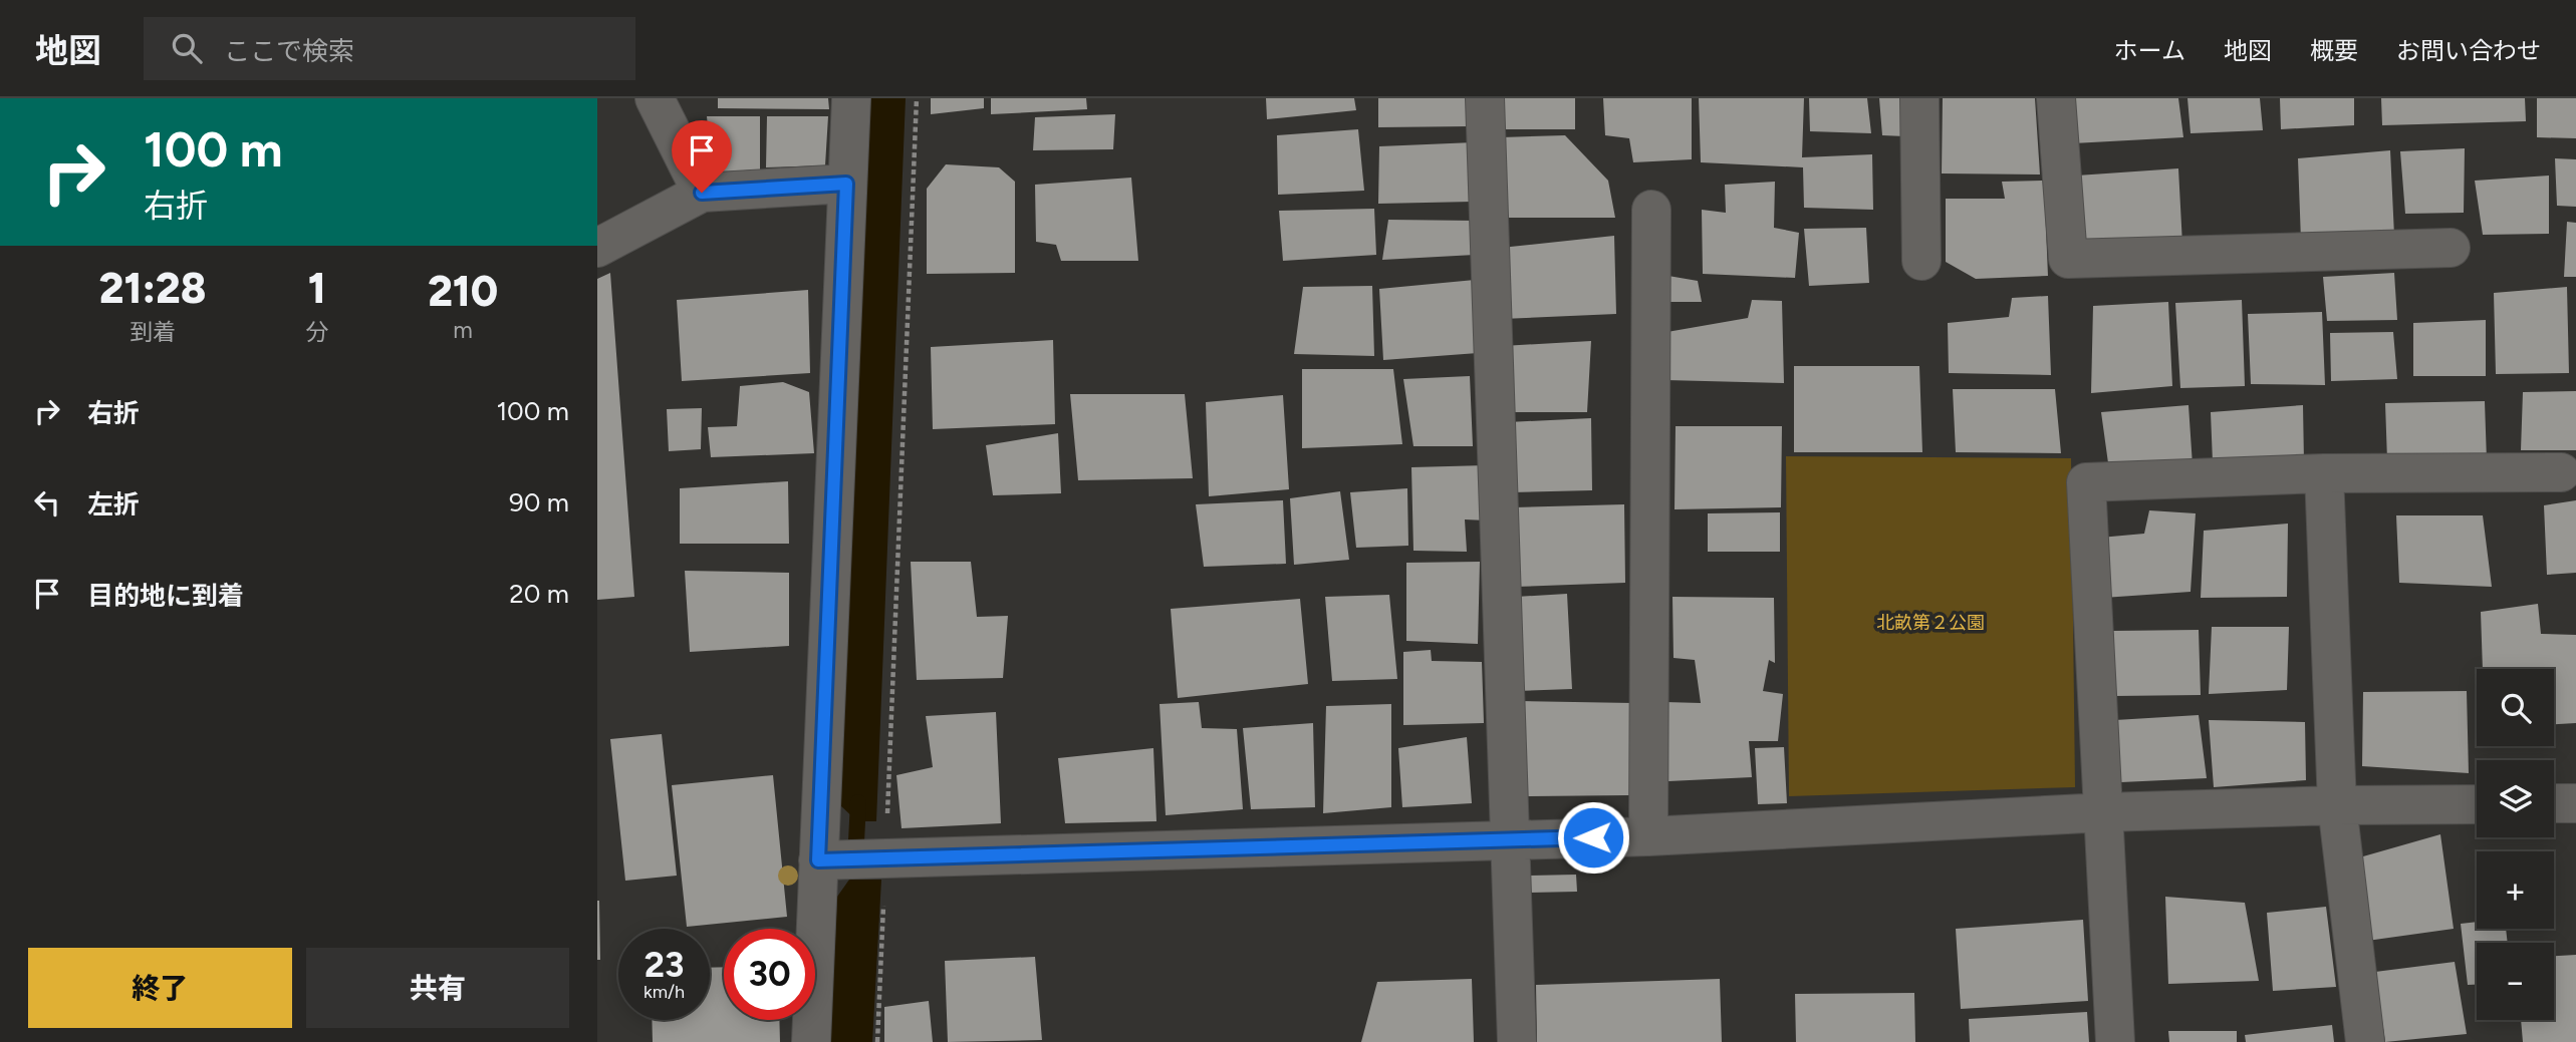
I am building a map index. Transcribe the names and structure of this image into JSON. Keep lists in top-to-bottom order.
{
  "parks": ["北畝第２公園"],
  "page": {
    "header": "地図",
    "search": "ここで検索",
    "nav": [
      "ホーム",
      "地図",
      "概要",
      "お問い合わせ"
    ],
    "turn": ["100 m", "右折"],
    "eta": [
      "21:28",
      "到着",
      "1",
      "分",
      "210",
      "m"
    ],
    "list": [
      {
        "name": "右折",
        "value": "100 m"
      },
      {
        "name": "左折",
        "value": "90 m"
      },
      {
        "name": "目的地に到着",
        "value": "20 m"
      }
    ],
    "map_buttons": ["+", "−"],
    "speed": "23 km/h",
    "limit": "30",
    "buttons": ["終了", "共有"]
  }
}
